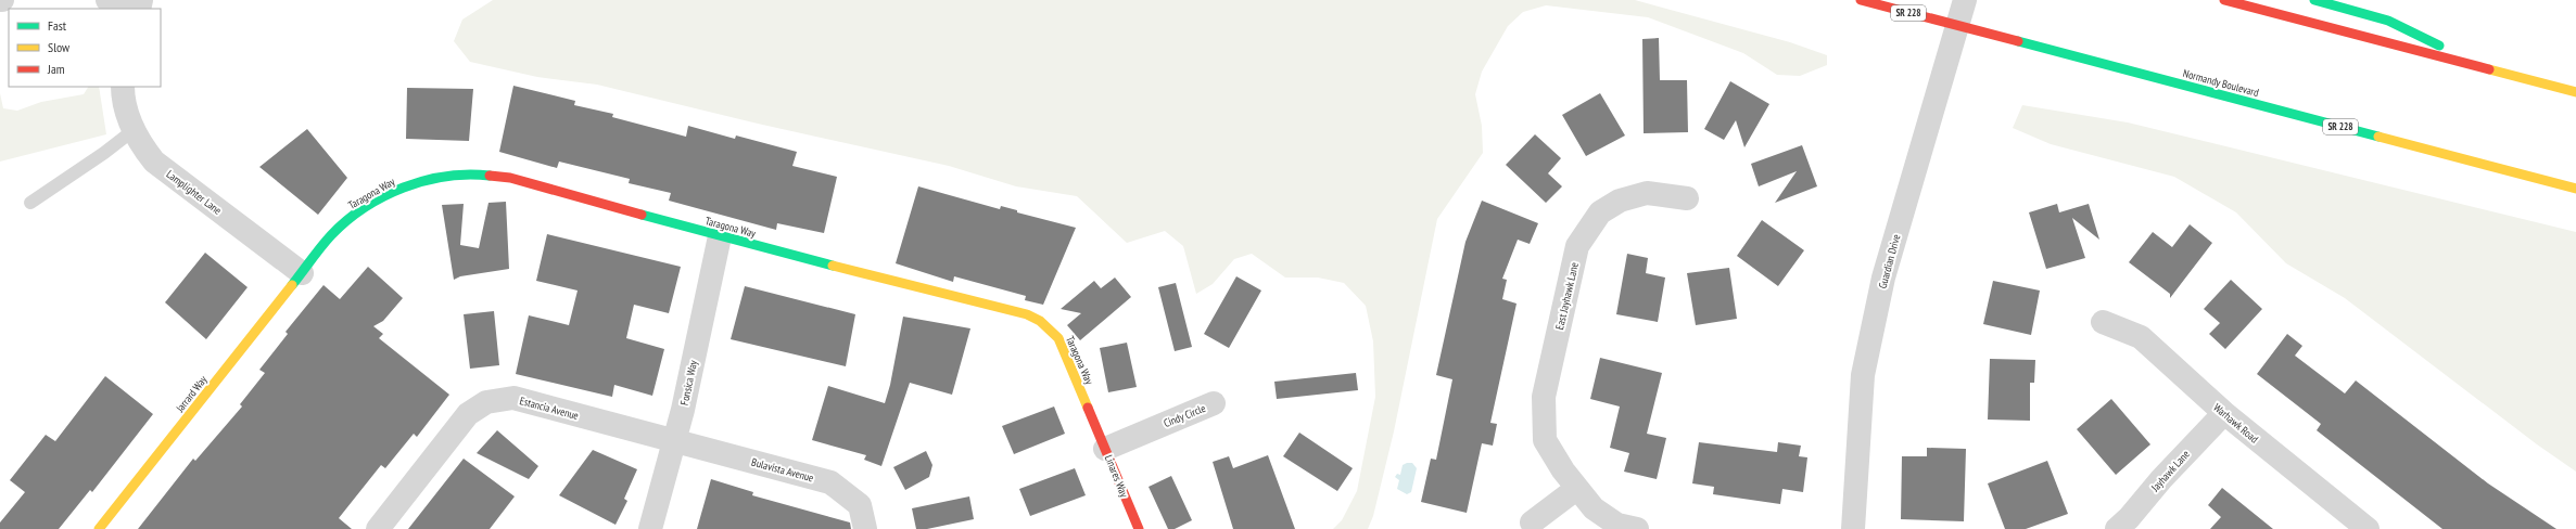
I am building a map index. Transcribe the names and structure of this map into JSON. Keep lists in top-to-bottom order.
{
  "streets": {
    "street": [
      "SR 228",
      "Normandy Boulevard",
      "Lamplighter Lane",
      "Taragona Way",
      "Guardian Drive",
      "East Jayhawk Lane",
      "Fonsica Way",
      "Jarrard Way",
      "Estancia Avenue",
      "Cindy Circle",
      "Warhawk Road",
      "Bulavista Avenue",
      "Jayhawk Lane",
      "Linares Way"
    ]
  },
  "crossings": [
    ["Normandy Boulevard", "Guardian Drive"],
    ["Lamplighter Lane", "Taragona Way"],
    ["Lamplighter Lane", "Jarrard Way"],
    ["Taragona Way", "Fonsica Way"],
    ["Taragona Way", "Jarrard Way"],
    ["Taragona Way", "Linares Way"],
    ["Fonsica Way", "Estancia Avenue"],
    ["Fonsica Way", "Bulavista Avenue"],
    ["Estancia Avenue", "Bulavista Avenue"],
    ["Cindy Circle", "Linares Way"],
    ["Warhawk Road", "Jayhawk Lane"]
  ],
  "legend": ["Fast", "Slow", "Jam"]
}
